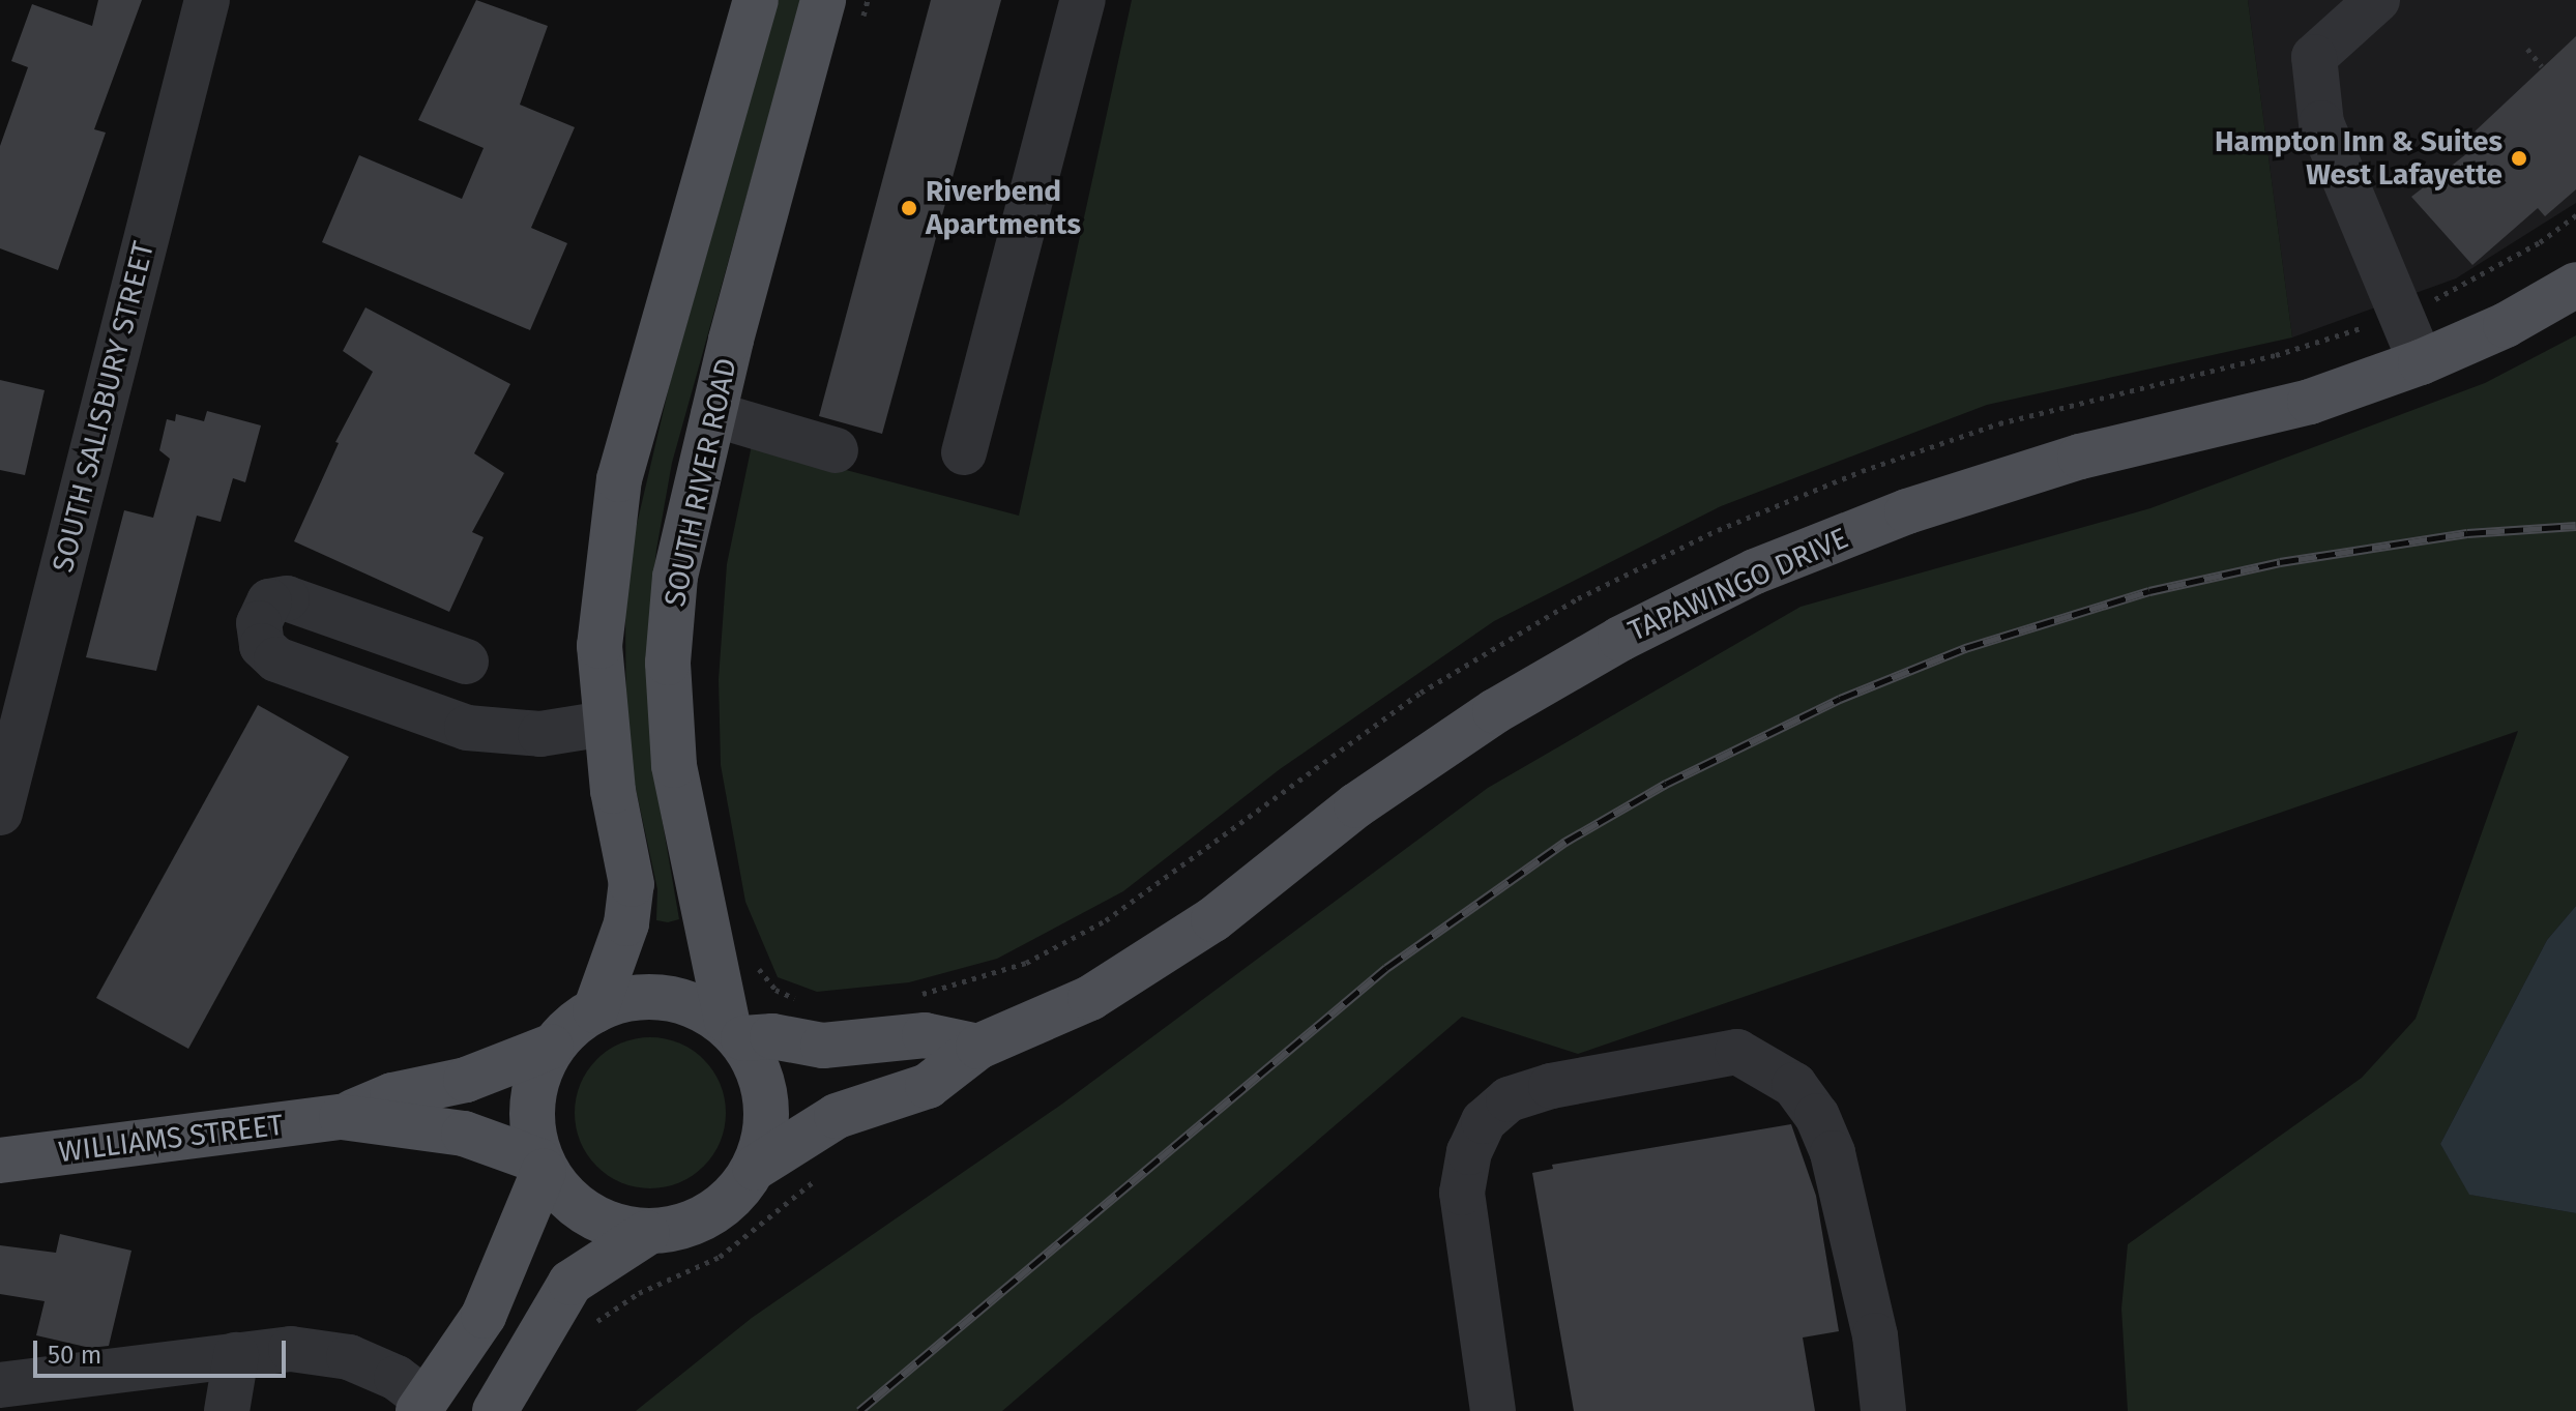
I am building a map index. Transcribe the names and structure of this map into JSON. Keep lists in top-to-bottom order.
{
  "streets": {
    "main road": ["SOUTH RIVER ROAD", "TAPAWINGO DRIVE", "WILLIAMS STREET"],
    "street": ["SOUTH SALISBURY STREET"]
  },
  "crossings": [
    ["SOUTH RIVER ROAD", "TAPAWINGO DRIVE"],
    ["SOUTH RIVER ROAD", "WILLIAMS STREET"],
    ["TAPAWINGO DRIVE", "WILLIAMS STREET"]
  ],
  "places": ["Hampton Inn & Suites West Lafayette", "Riverbend Apartments"],
  "scale_bar": "50 m"
}
